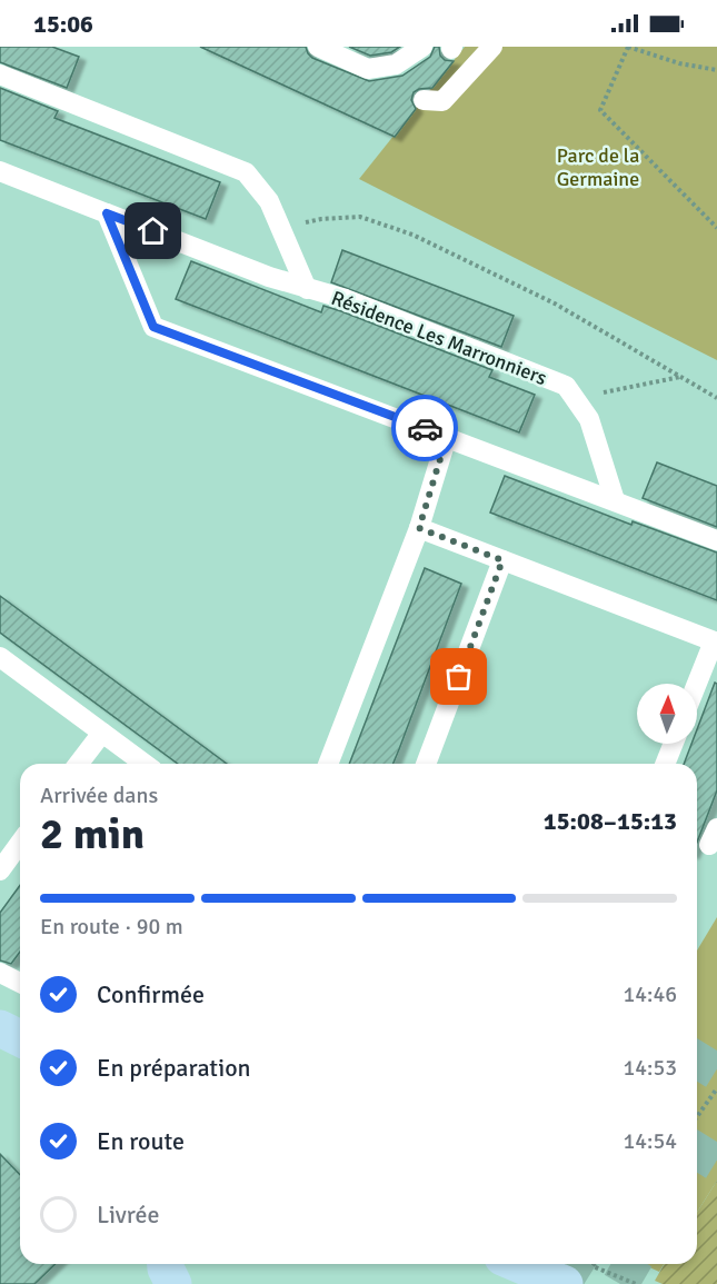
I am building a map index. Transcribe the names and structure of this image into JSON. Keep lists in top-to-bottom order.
{
  "streets": {
    "lane": ["Résidence Les Marronniers"]
  },
  "parks": ["Parc de la Germaine"],
  "north": "top",
  "page": {
    "status": "15:06",
    "heading": ["2 min", "Arrivée dans", "15:08–15:13"],
    "bar": "En route · 90 m",
    "list": [
      ["Confirmée", "14:46"],
      ["En préparation", "14:53"],
      ["En route", "14:54"],
      "Livrée"
    ]
  }
}
